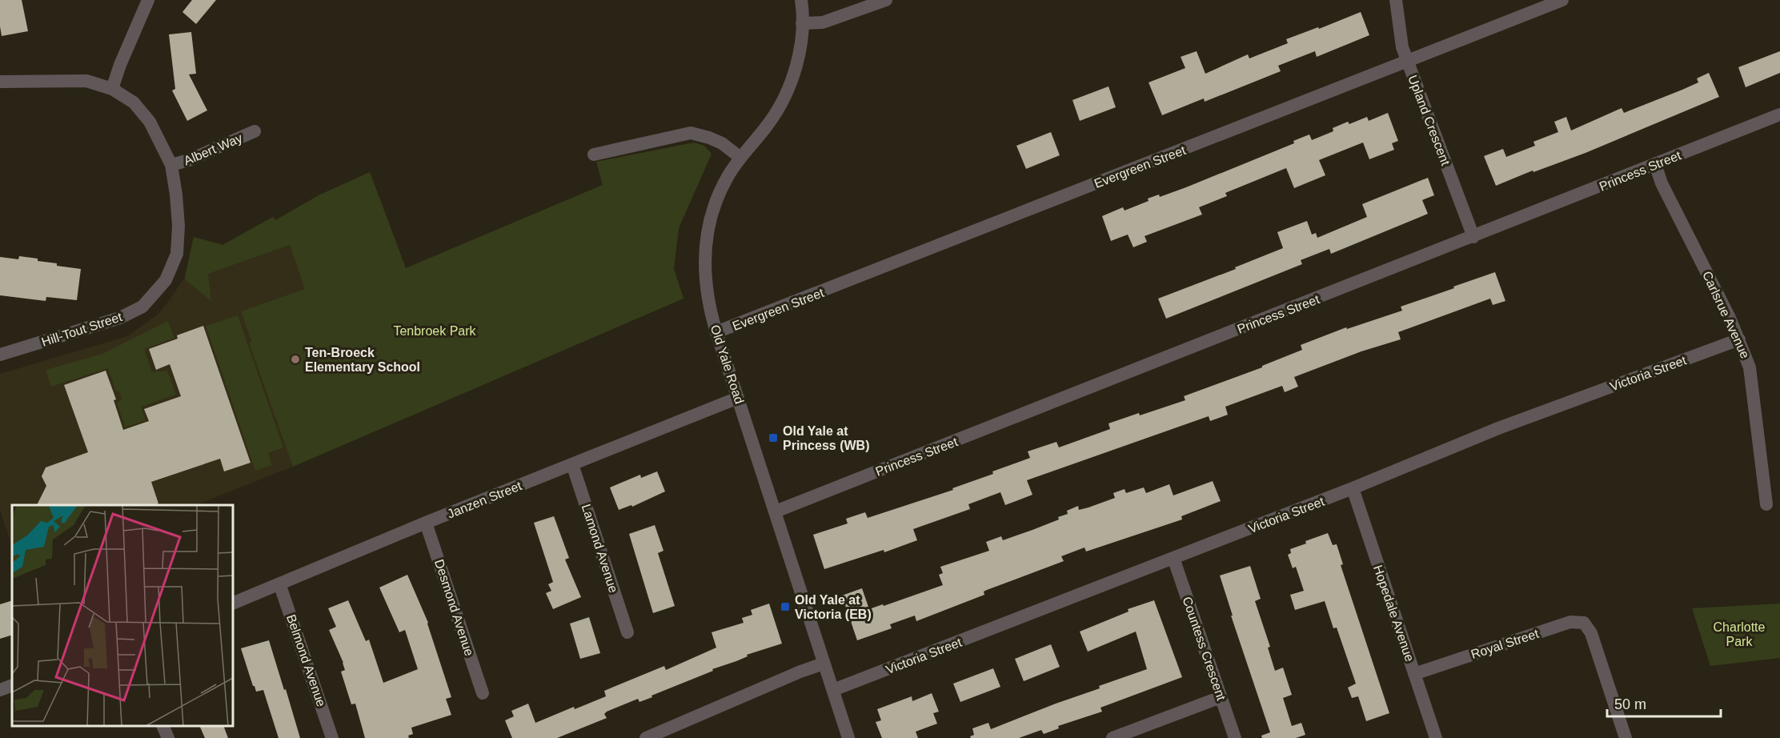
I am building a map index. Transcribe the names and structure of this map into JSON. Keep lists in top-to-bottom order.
{
  "streets": {
    "street": [
      "Upland Crescent",
      "Albert Way",
      "Evergreen Street",
      "Princess Street",
      "Carlsrue Avenue",
      "Hill-Tout Street",
      "Old Yale Road",
      "Victoria Street",
      "Janzen Street",
      "Lamond Avenue",
      "Desmond Avenue",
      "Hopedale Avenue",
      "Royal Street",
      "Countess Crescent",
      "Belmond Avenue"
    ]
  },
  "crossings": [
    ["Upland Crescent", "Evergreen Street"],
    ["Upland Crescent", "Princess Street"],
    ["Albert Way", "Hill-Tout Street"],
    ["Evergreen Street", "Old Yale Road"],
    ["Princess Street", "Carlsrue Avenue"],
    ["Princess Street", "Old Yale Road"],
    ["Carlsrue Avenue", "Victoria Street"],
    ["Old Yale Road", "Victoria Street"],
    ["Old Yale Road", "Janzen Street"],
    ["Victoria Street", "Hopedale Avenue"],
    ["Victoria Street", "Countess Crescent"],
    ["Janzen Street", "Lamond Avenue"],
    ["Janzen Street", "Desmond Avenue"],
    ["Janzen Street", "Belmond Avenue"],
    ["Hopedale Avenue", "Royal Street"]
  ],
  "parks": ["Tenbroek Park", "Charlotte Park"],
  "places": {
    "other": ["Ten-Broeck Elementary School"],
    "transit": ["Old Yale at Princess (WB)", "Old Yale at Victoria (EB)"]
  },
  "scale_bar": "50 m"
}
